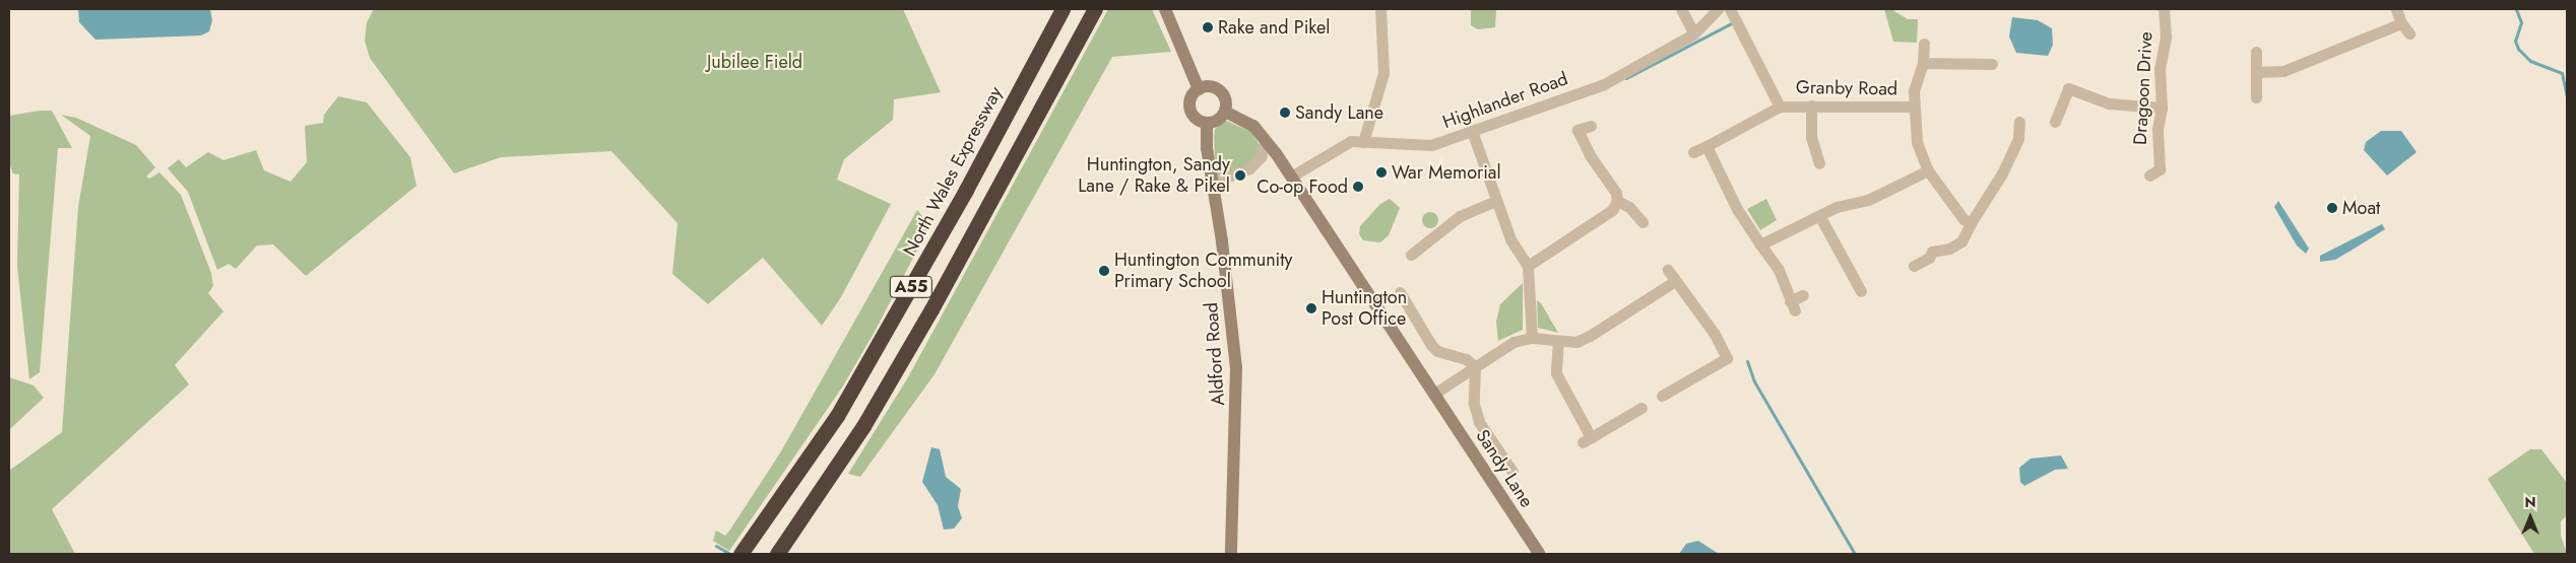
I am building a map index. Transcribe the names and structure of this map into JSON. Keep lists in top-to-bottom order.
{
  "streets": {
    "highway": ["North Wales Expressway", "A55"],
    "main road": ["Aldford Road", "Sandy Lane"],
    "street": ["Granby Road", "Dragoon Drive", "Highlander Road"]
  },
  "crossings": [
    ["Highlander Road", "Sandy Lane"],
    ["Aldford Road", "Sandy Lane"]
  ],
  "parks": ["Jubilee Field"],
  "places": [
    "Rake and Pikel",
    "Sandy Lane",
    "War Memorial",
    "Huntington, Sandy Lane / Rake & Pikel",
    "Co-op Food",
    "Moat",
    "Huntington Community Primary School",
    "Huntington Post Office"
  ],
  "north": "top"
}
